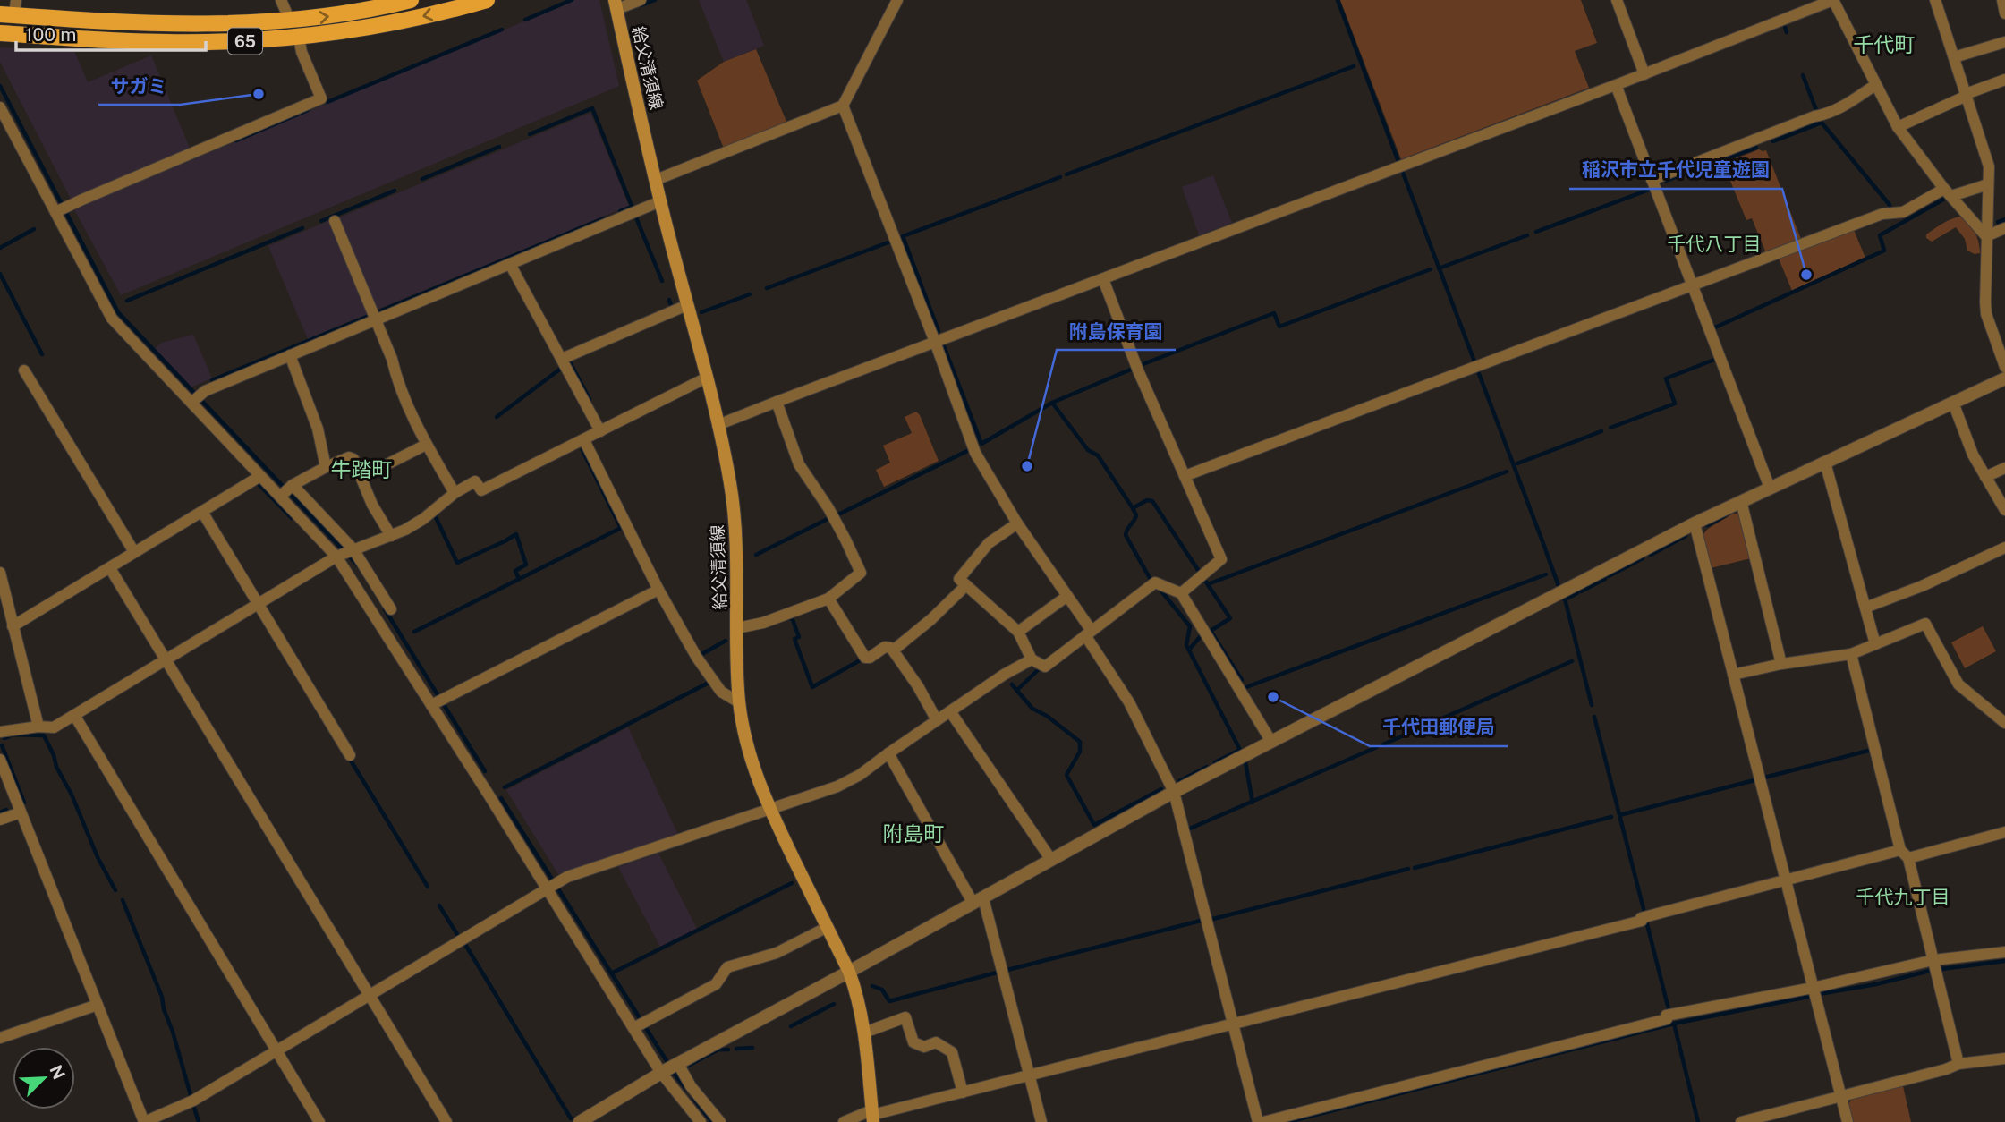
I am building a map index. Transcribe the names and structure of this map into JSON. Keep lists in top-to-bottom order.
{
  "streets": {
    "main road": ["65", "給父清須線"]
  },
  "districts": [
    "千代町",
    "千代八丁目",
    "牛踏町",
    "附島町",
    "千代九丁目"
  ],
  "places": [
    "サガミ",
    "稲沢市立千代児童遊園",
    "附島保育園",
    "千代田郵便局"
  ],
  "scale_bar": "100 m",
  "north": "top right"
}
